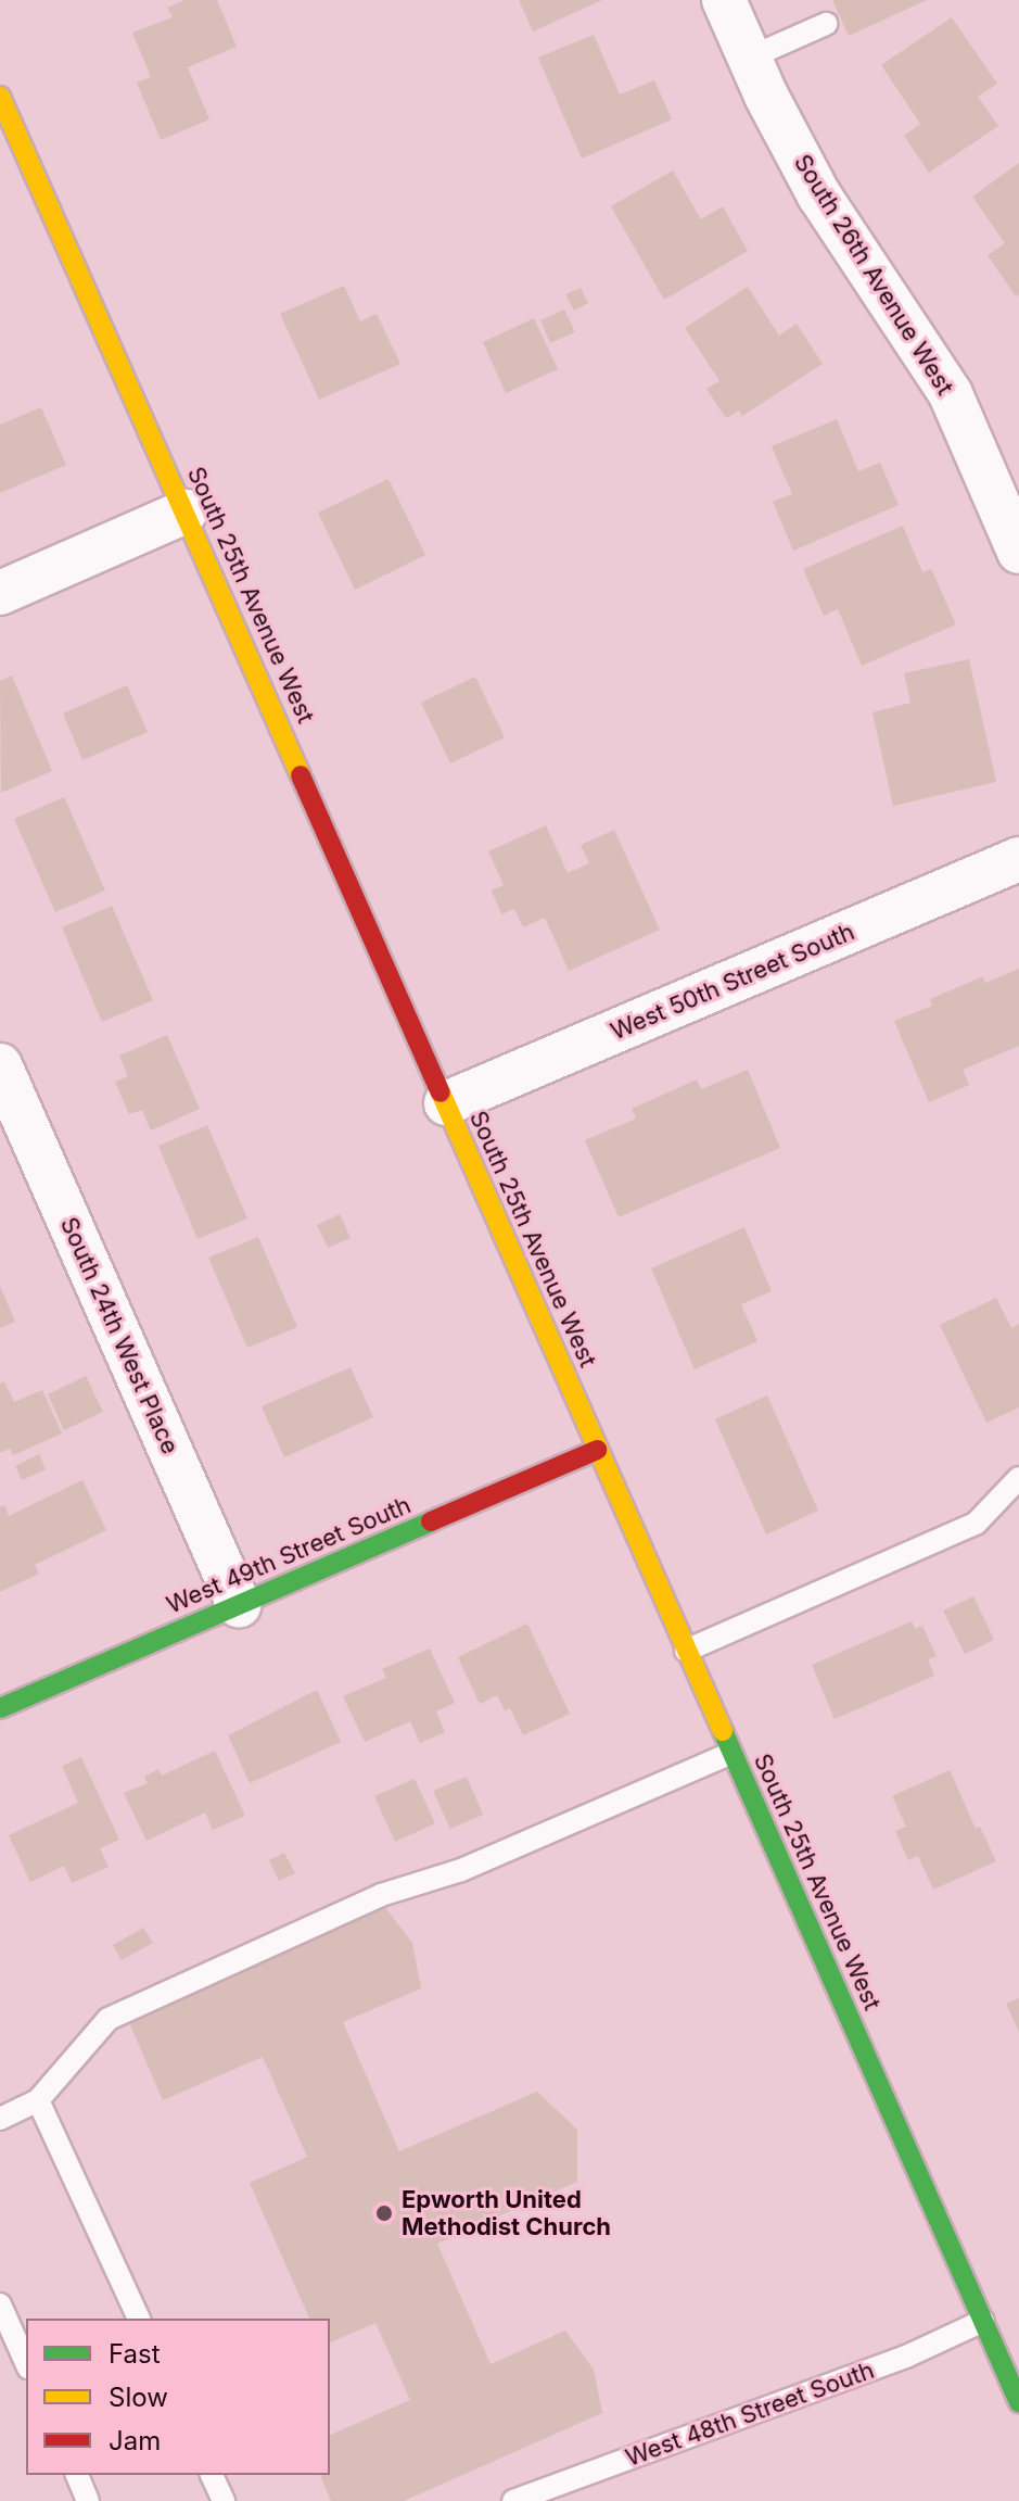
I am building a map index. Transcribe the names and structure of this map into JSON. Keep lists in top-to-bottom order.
{
  "streets": {
    "street": [
      "South 26th Avenue West",
      "South 25th Avenue West",
      "West 50th Street South",
      "South 24th West Place",
      "West 49th Street South"
    ],
    "lane": ["West 48th Street South"]
  },
  "crossings": [
    ["South 25th Avenue West", "West 50th Street South"],
    ["South 25th Avenue West", "West 49th Street South"],
    ["South 25th Avenue West", "West 48th Street South"],
    ["South 24th West Place", "West 49th Street South"]
  ],
  "places": ["Epworth United Methodist Church"],
  "legend": ["Fast", "Slow", "Jam"]
}
